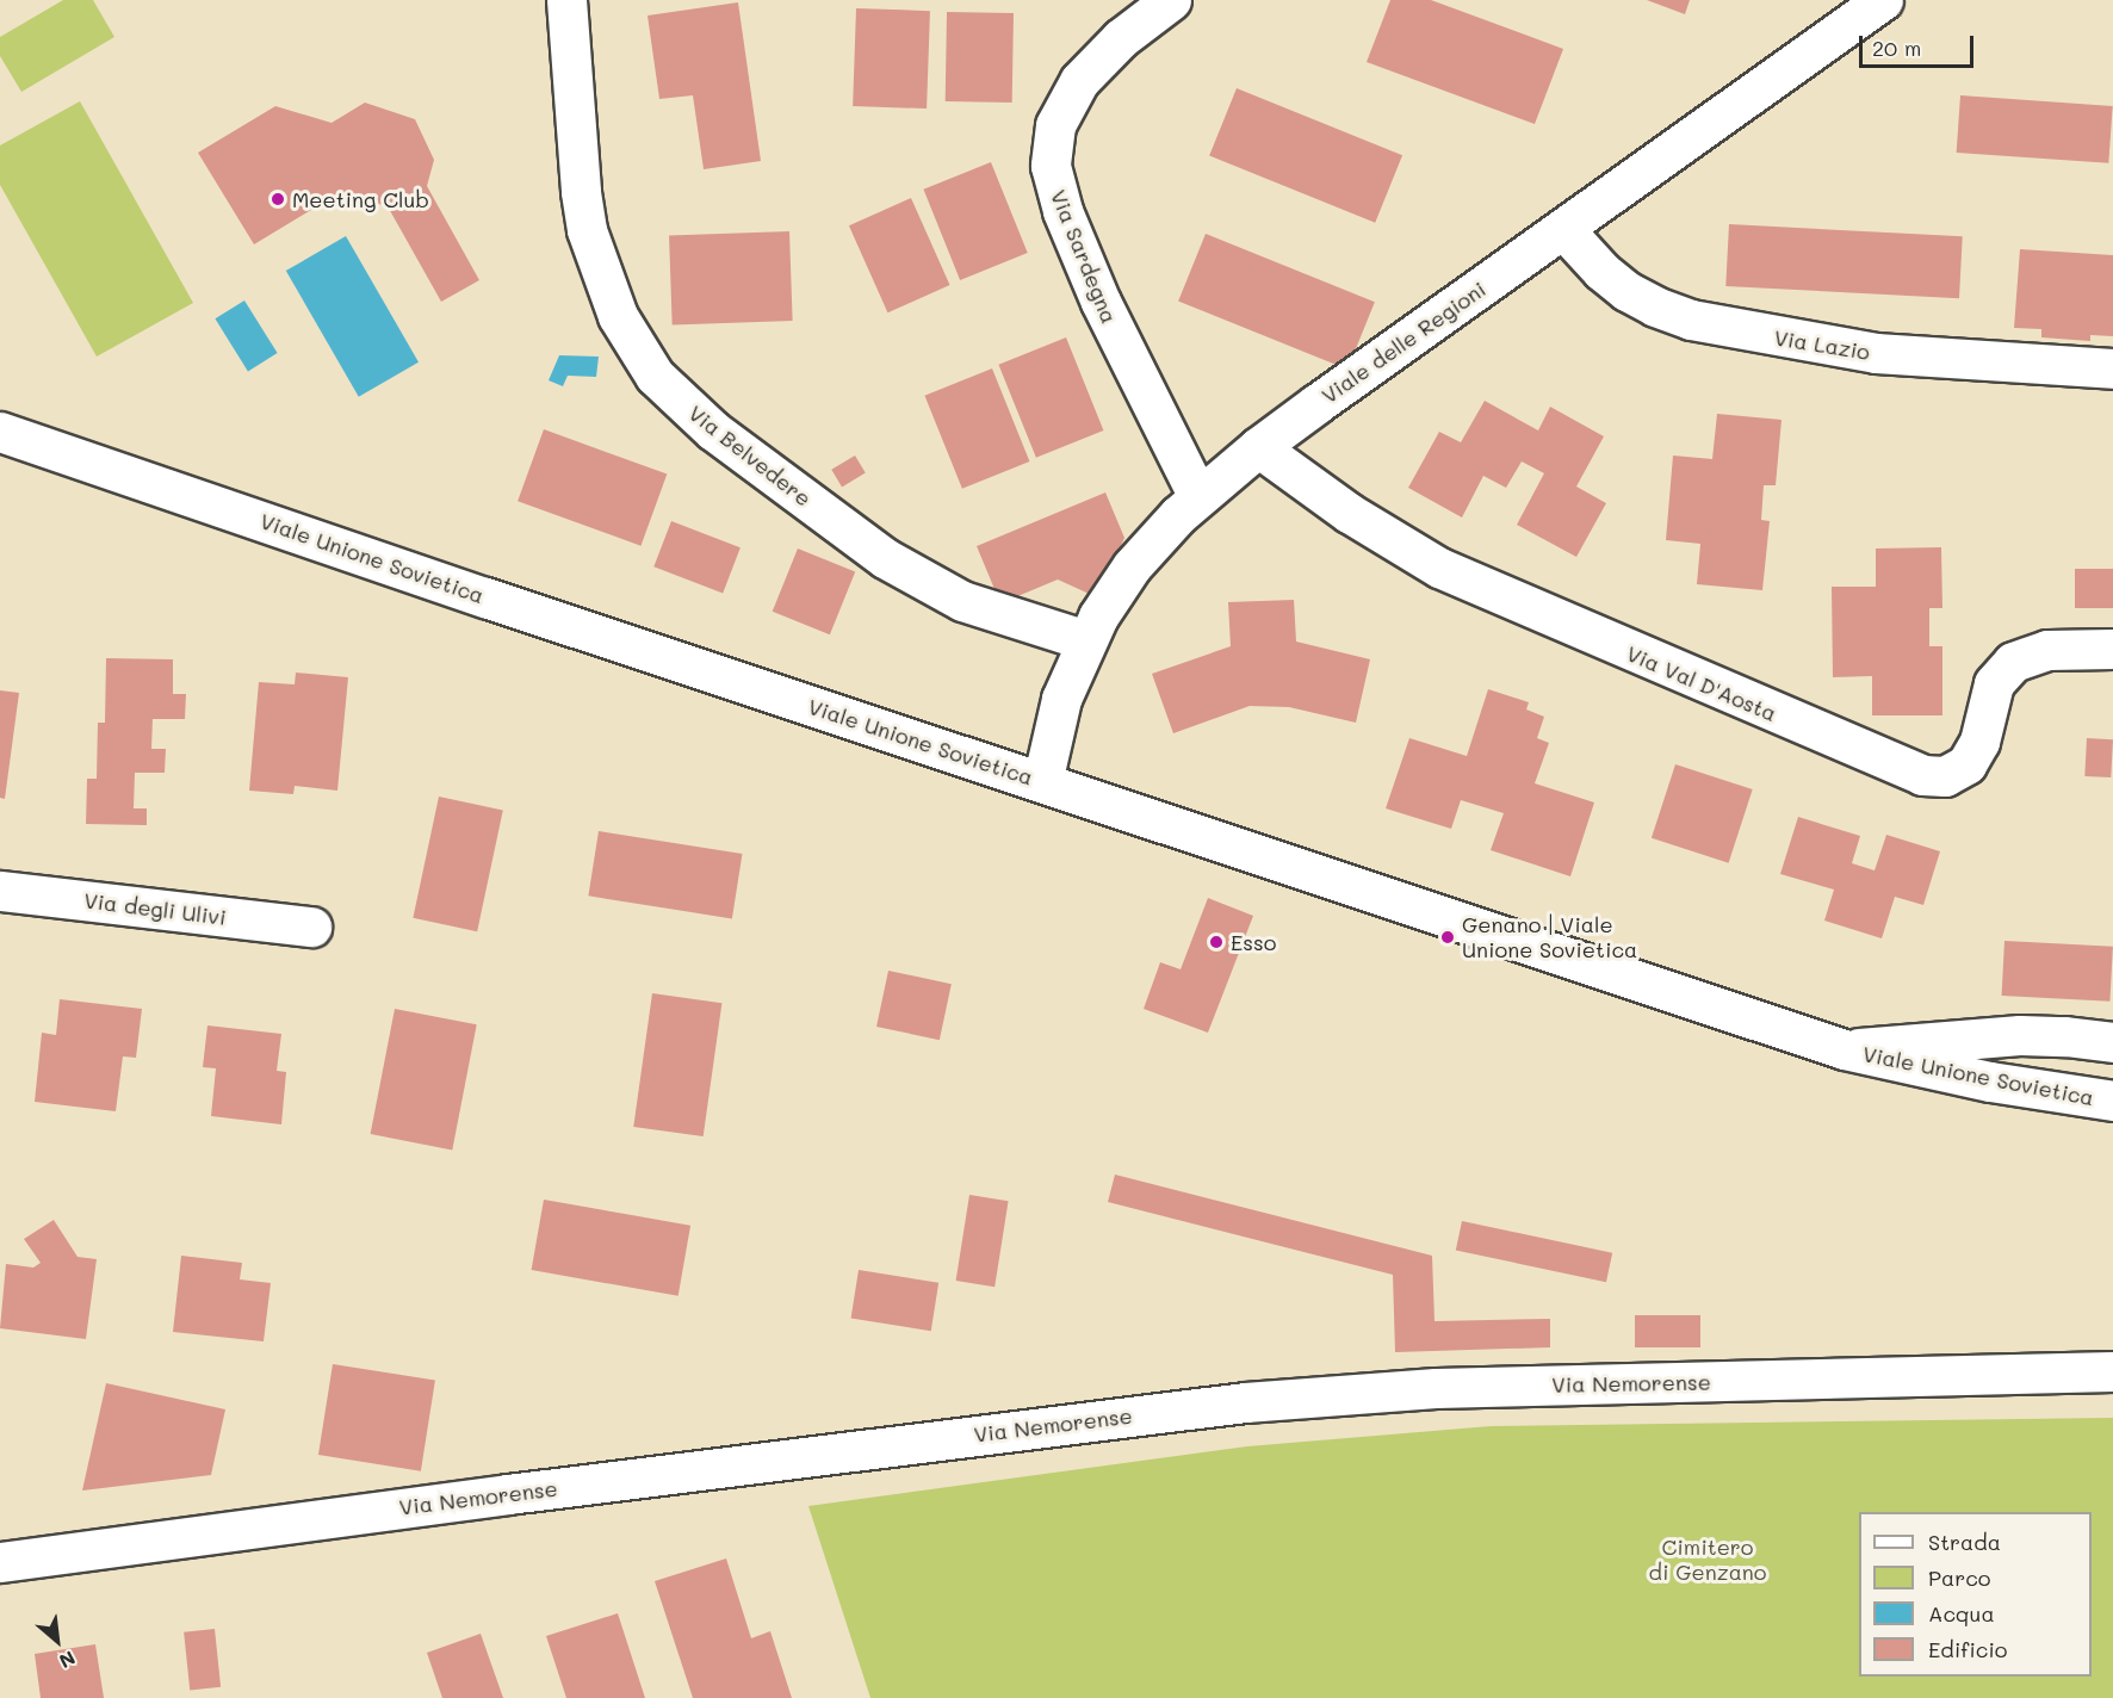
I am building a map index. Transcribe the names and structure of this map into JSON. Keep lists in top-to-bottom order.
{
  "streets": {
    "street": [
      "Via Sardegna",
      "Viale delle Regioni",
      "Via Lazio",
      "Via Belvedere",
      "Viale Unione Sovietica",
      "Via Val D'Aosta",
      "Via degli Ulivi",
      "Via Nemorense"
    ]
  },
  "crossings": [
    ["Via Sardegna", "Viale delle Regioni"],
    ["Viale delle Regioni", "Via Lazio"],
    ["Viale delle Regioni", "Via Belvedere"],
    ["Viale delle Regioni", "Viale Unione Sovietica"],
    ["Viale delle Regioni", "Via Val D'Aosta"]
  ],
  "parks": ["Cimitero di Genzano"],
  "places": ["Meeting Club", "Genano | Viale Unione Sovietica", "Esso"],
  "legend": [
    "Strada",
    "Parco",
    "Acqua",
    "Edificio"
  ],
  "scale_bar": "20 m",
  "north": "bottom right"
}
